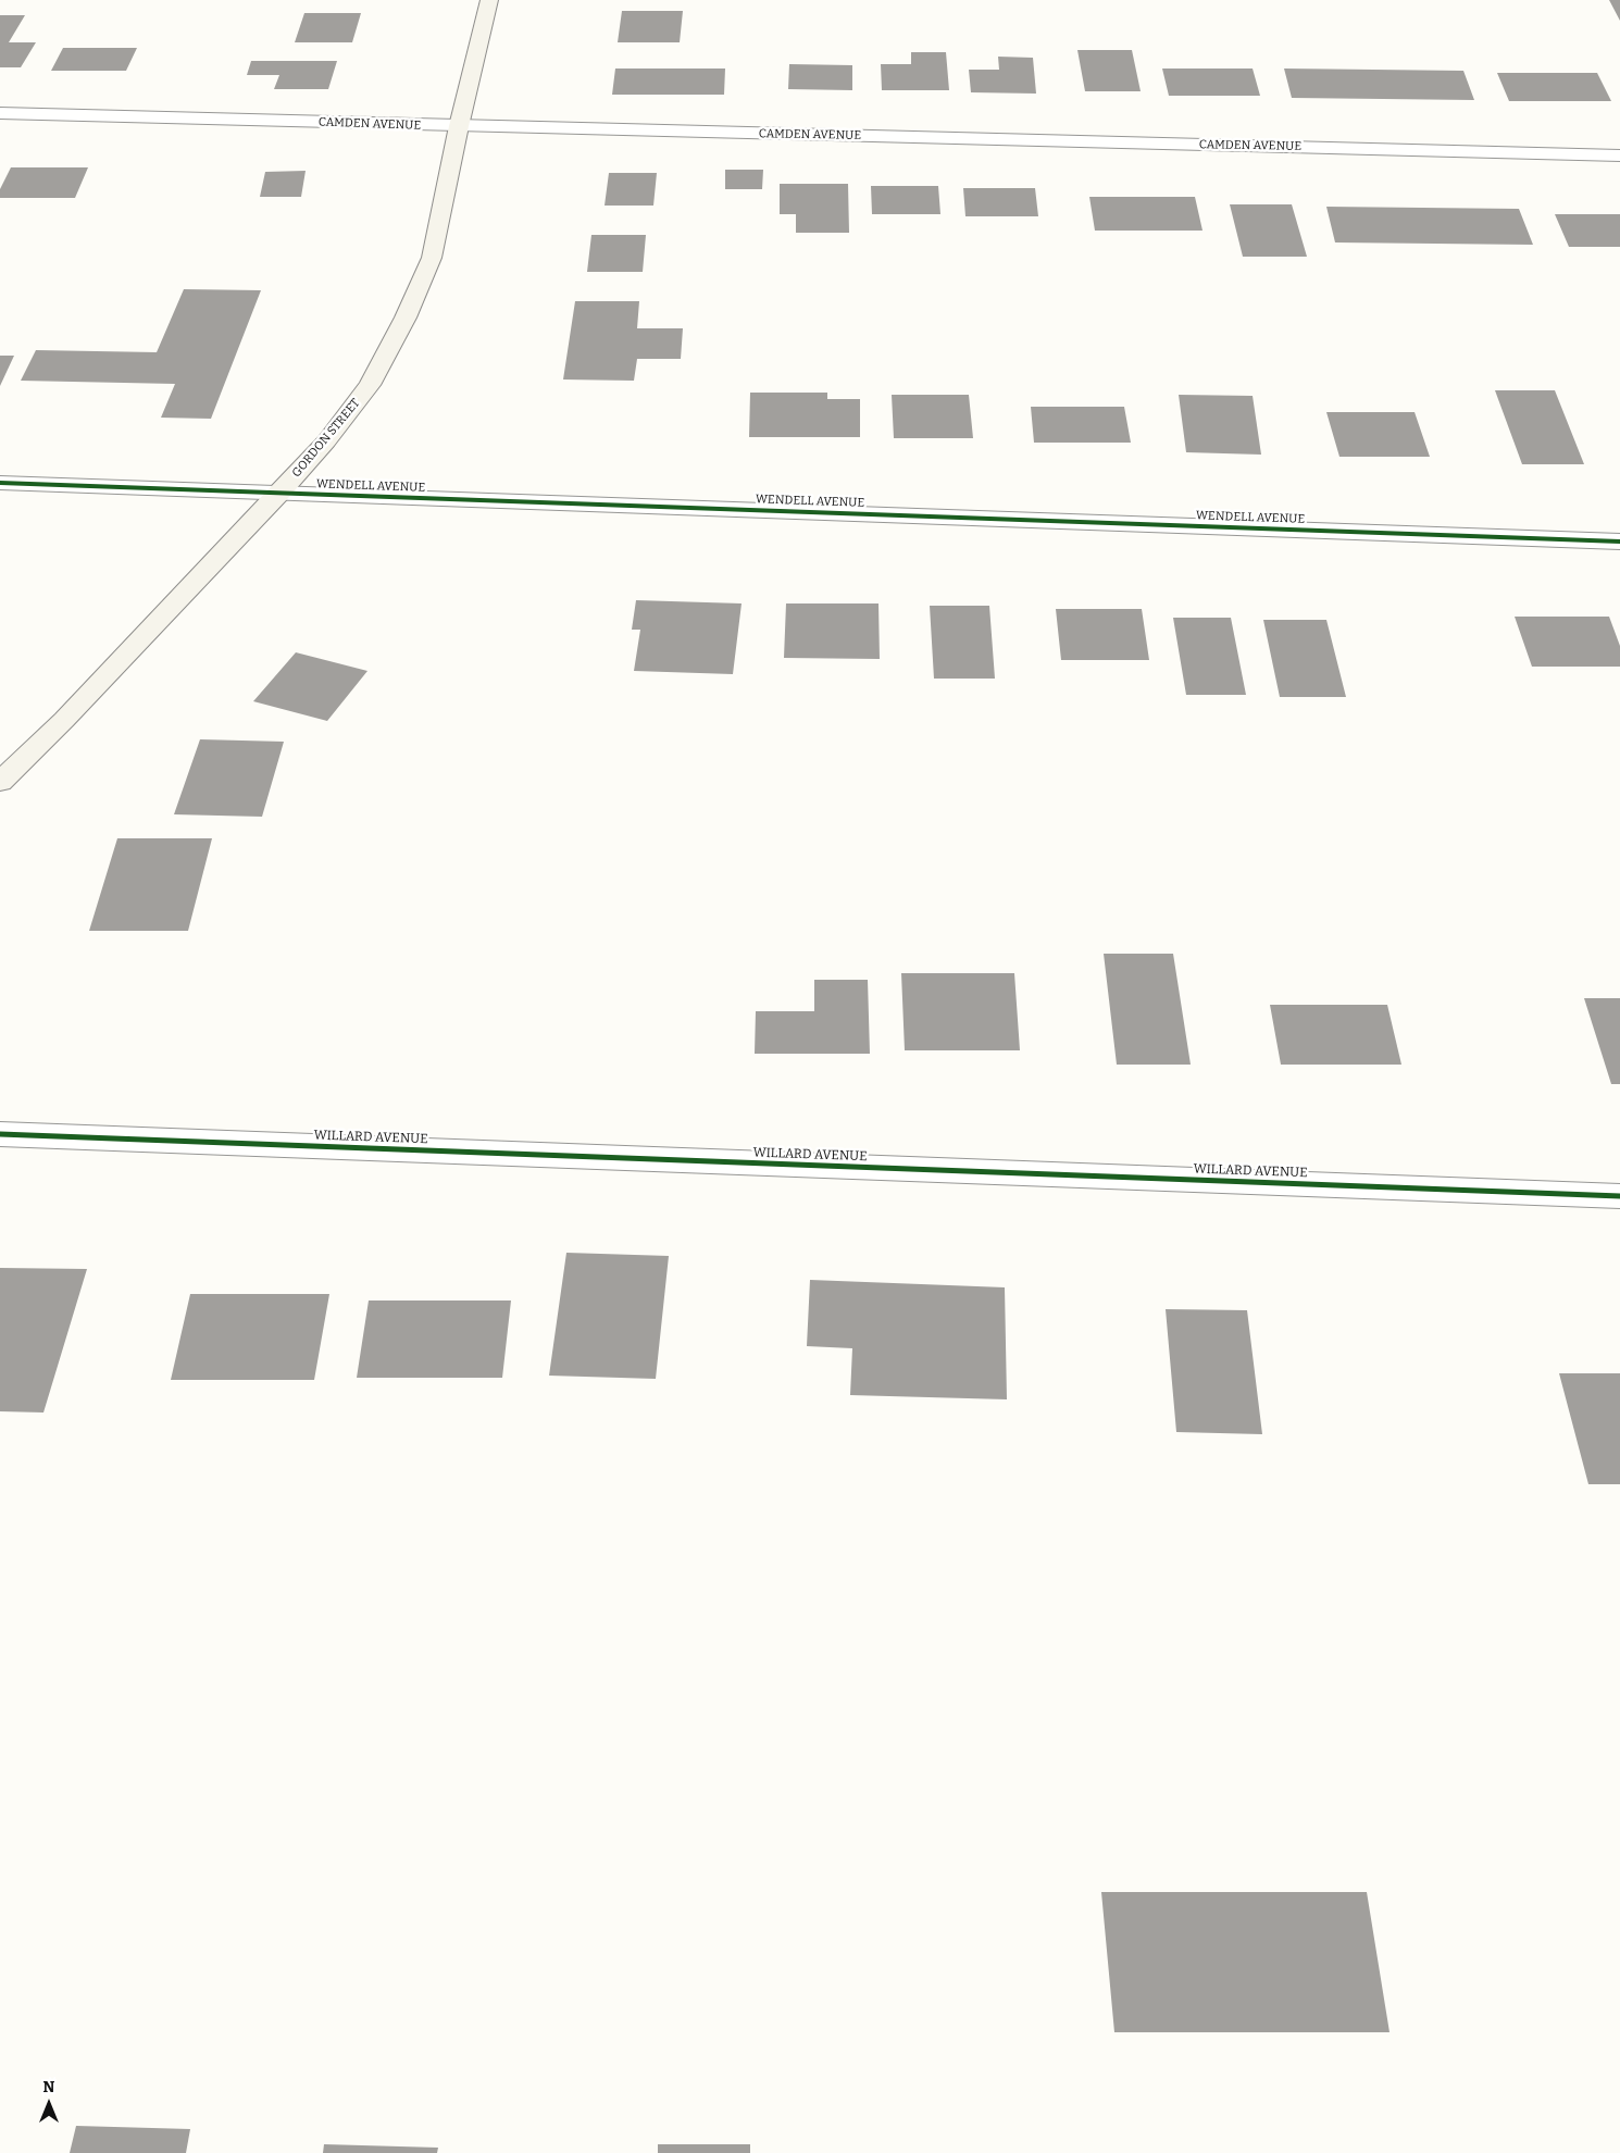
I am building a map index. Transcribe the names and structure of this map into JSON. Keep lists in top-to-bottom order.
{
  "streets": {
    "street": [
      "CAMDEN AVENUE",
      "GORDON STREET",
      "WENDELL AVENUE",
      "WILLARD AVENUE"
    ]
  },
  "crossings": [
    ["CAMDEN AVENUE", "GORDON STREET"],
    ["GORDON STREET", "WENDELL AVENUE"]
  ],
  "north": "top"
}
